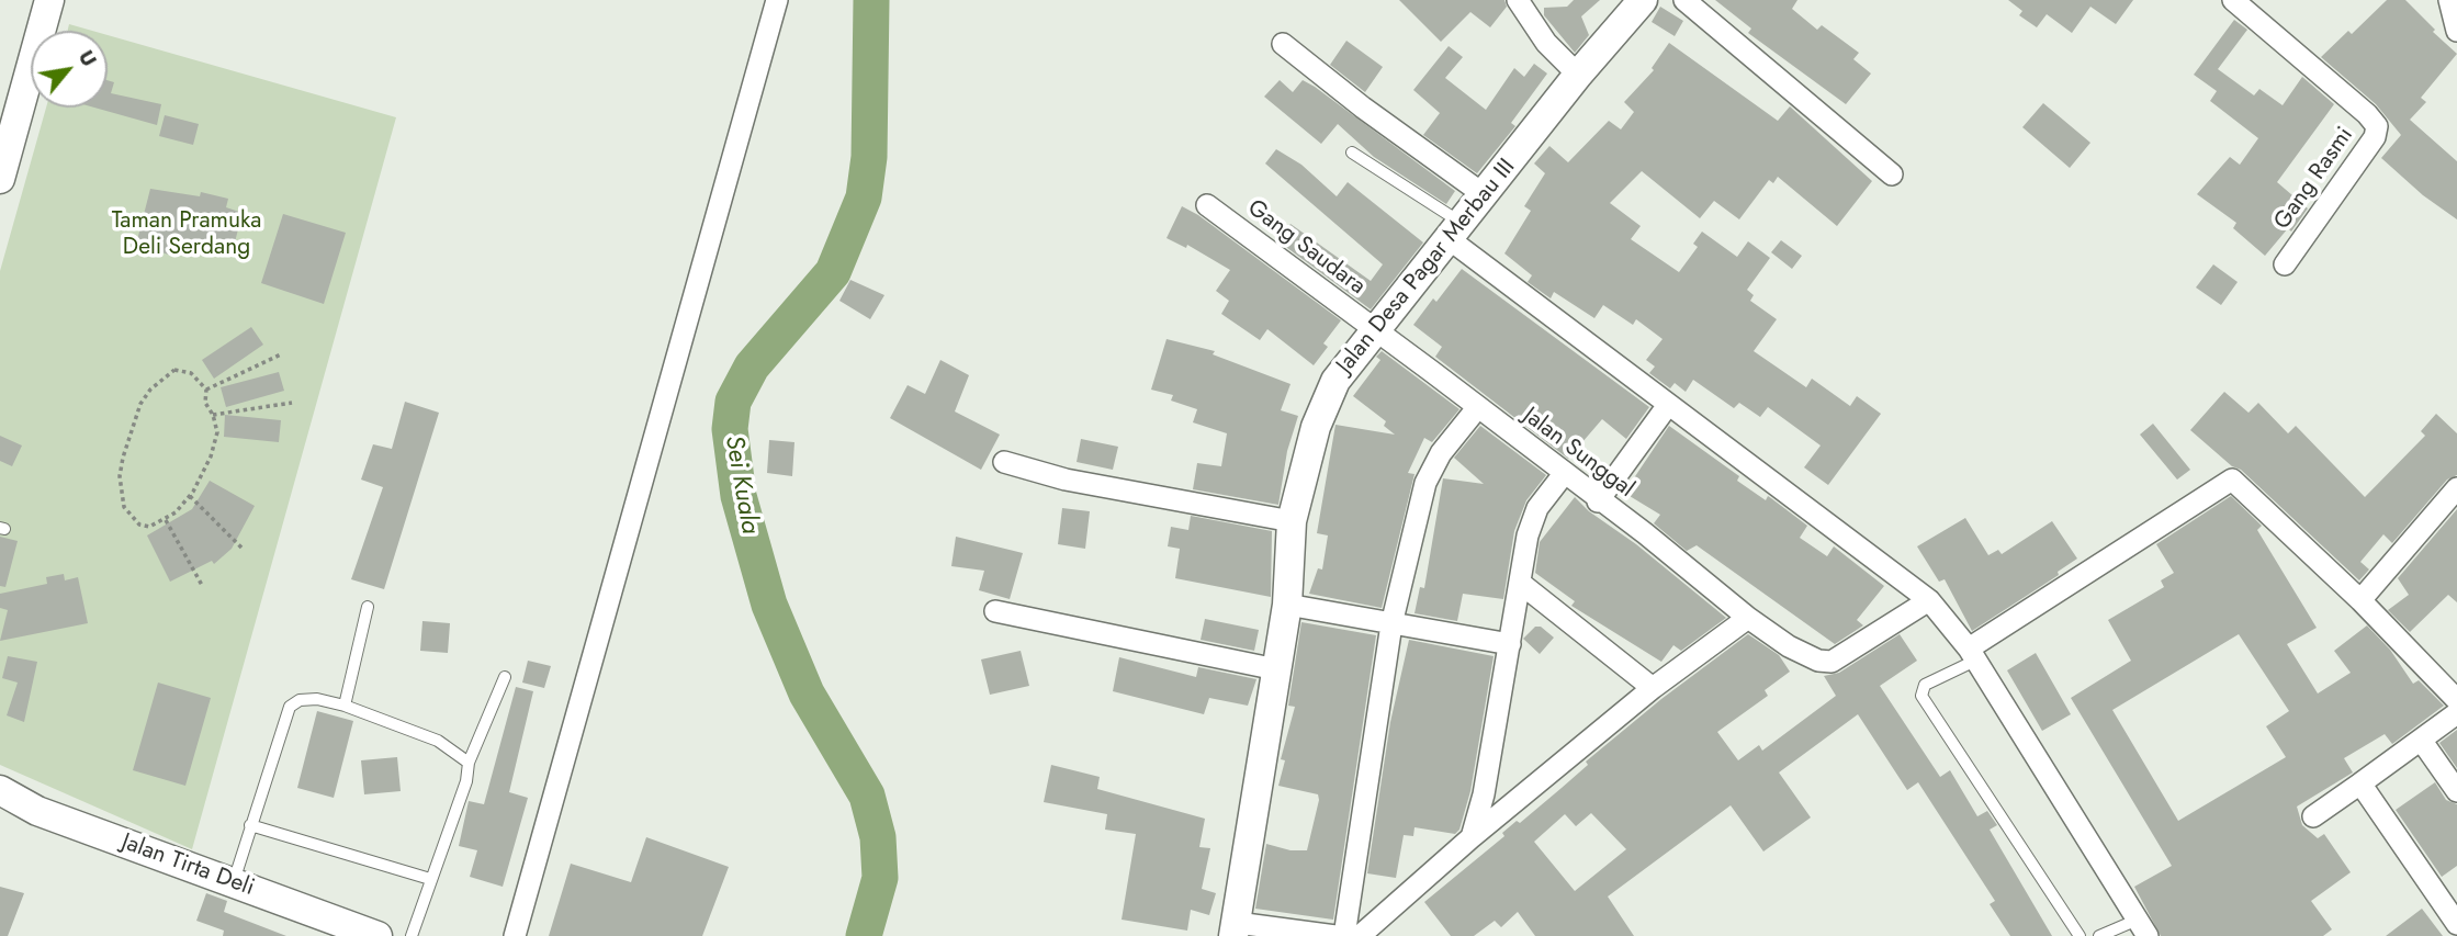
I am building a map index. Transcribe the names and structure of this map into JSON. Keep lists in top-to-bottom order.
{
  "streets": {
    "street": [
      "Gang Rasmi",
      "Gang Saudara",
      "Jalan Desa Pagar Merbau III",
      "Jalan Sunggal",
      "Jalan Tirta Deli"
    ]
  },
  "crossings": [
    ["Gang Saudara", "Jalan Desa Pagar Merbau III"],
    ["Gang Saudara", "Jalan Sunggal"],
    ["Jalan Desa Pagar Merbau III", "Jalan Sunggal"]
  ],
  "water": ["Sei Kuala"],
  "parks": ["Taman Pramuka Deli Serdang"],
  "north": "top right"
}
